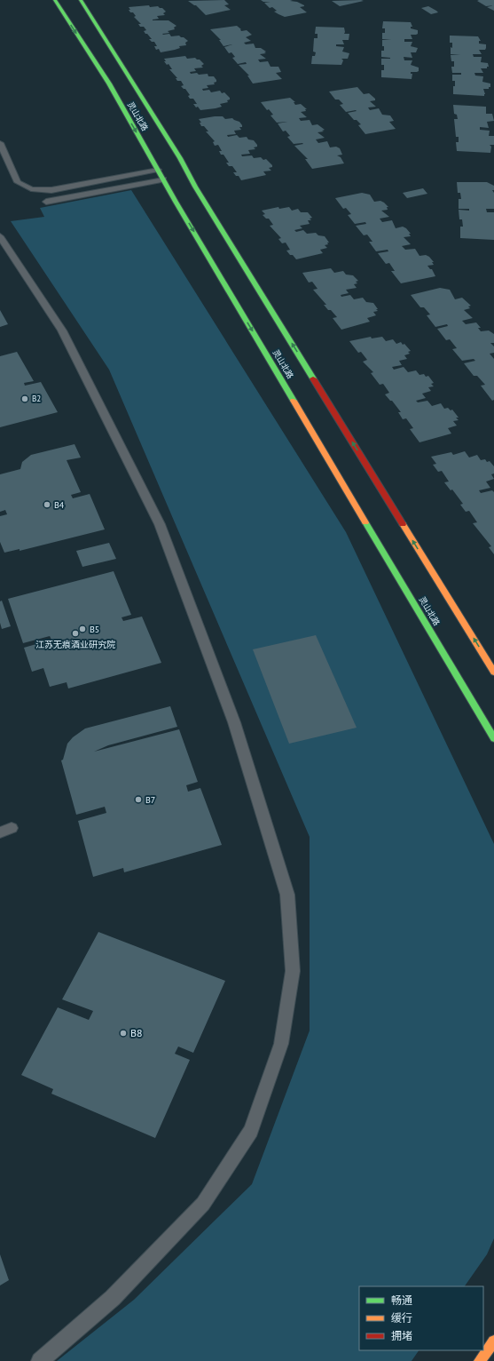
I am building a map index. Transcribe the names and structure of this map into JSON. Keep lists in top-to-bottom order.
{
  "streets": {
    "street": ["灵山北路"]
  },
  "places": [
    "B2",
    "B4",
    "B5",
    "江苏无痕酒业研究院",
    "B7",
    "B8"
  ],
  "legend": ["畅通", "缓行", "拥堵"]
}
